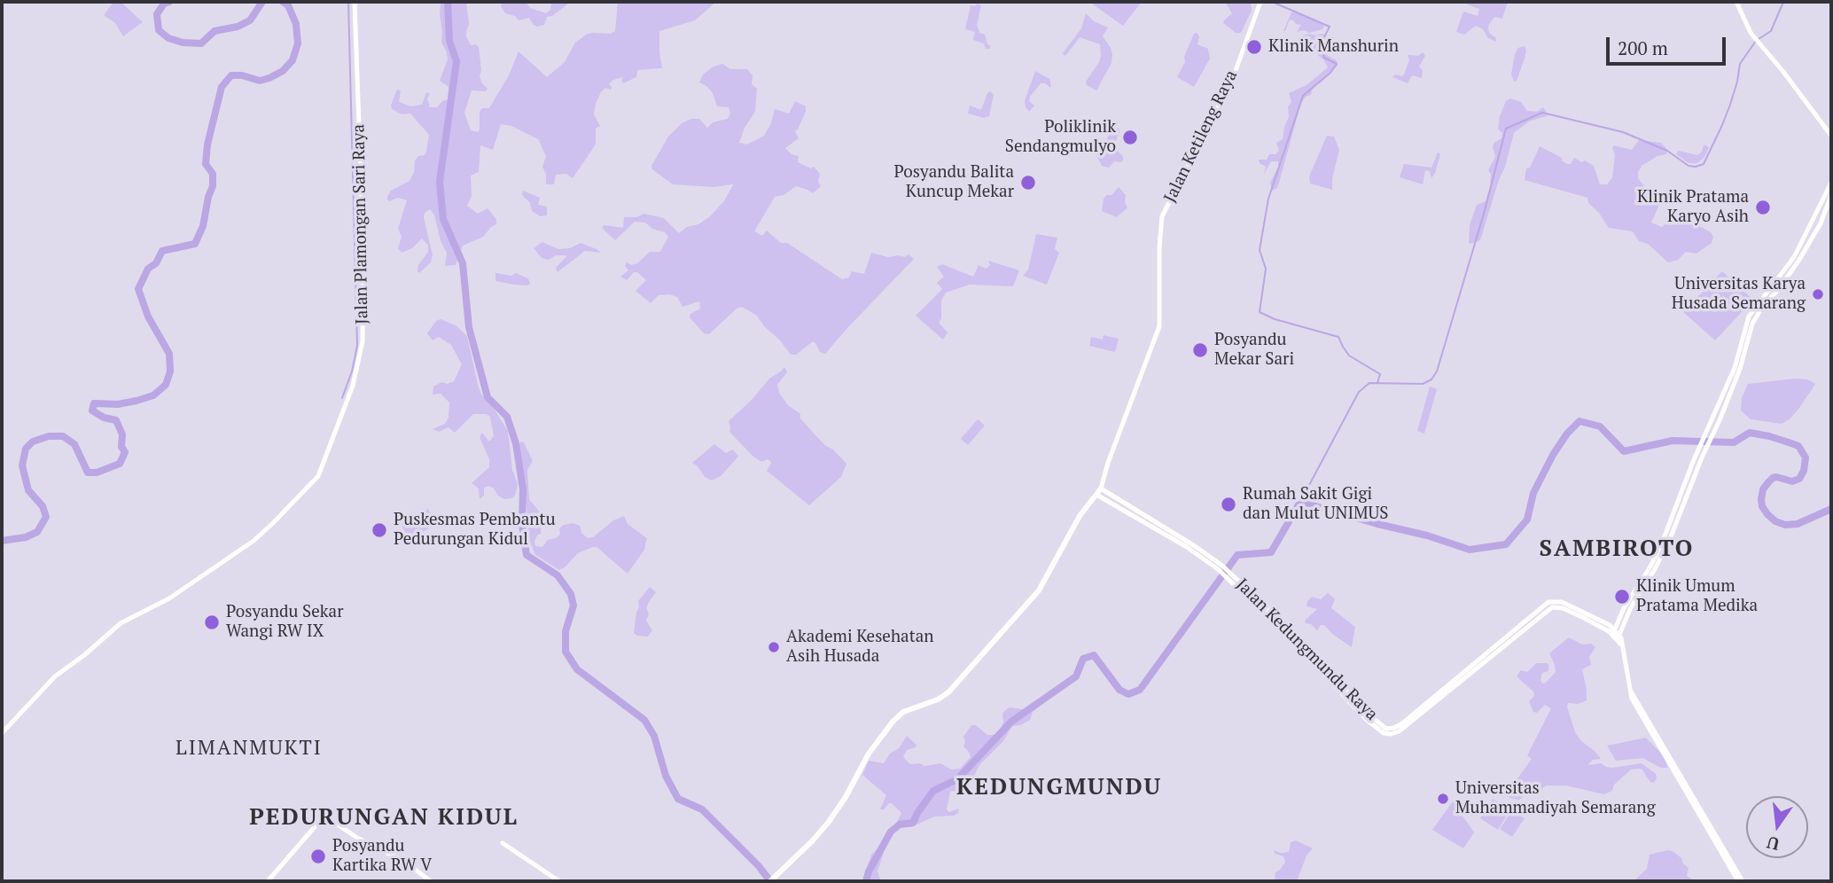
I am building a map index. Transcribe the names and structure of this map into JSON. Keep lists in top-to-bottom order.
{
  "streets": {
    "main road": ["Jalan Ketileng Raya", "Jalan Plamongan Sari Raya", "Jalan Kedungmundu Raya"]
  },
  "crossings": [
    ["Jalan Ketileng Raya", "Jalan Kedungmundu Raya"]
  ],
  "districts": [
    "SAMBIROTO",
    "LIMANMUKTI",
    "KEDUNGMUNDU",
    "PEDURUNGAN KIDUL"
  ],
  "places": [
    "Klinik Manshurin",
    "Poliklinik Sendangmulyo",
    "Posyandu Balita Kuncup Mekar",
    "Klinik Pratama Karyo Asih",
    "Universitas Karya Husada Semarang",
    "Posyandu Mekar Sari",
    "Rumah Sakit Gigi dan Mulut UNIMUS",
    "Puskesmas Pembantu Pedurungan Kidul",
    "Klinik Umum Pratama Medika",
    "Posyandu Sekar Wangi RW IX",
    "Akademi Kesehatan Asih Husada",
    "Universitas Muhammadiyah Semarang",
    "Posyandu Kartika RW V"
  ],
  "scale_bar": "200 m",
  "north": "bottom"
}
